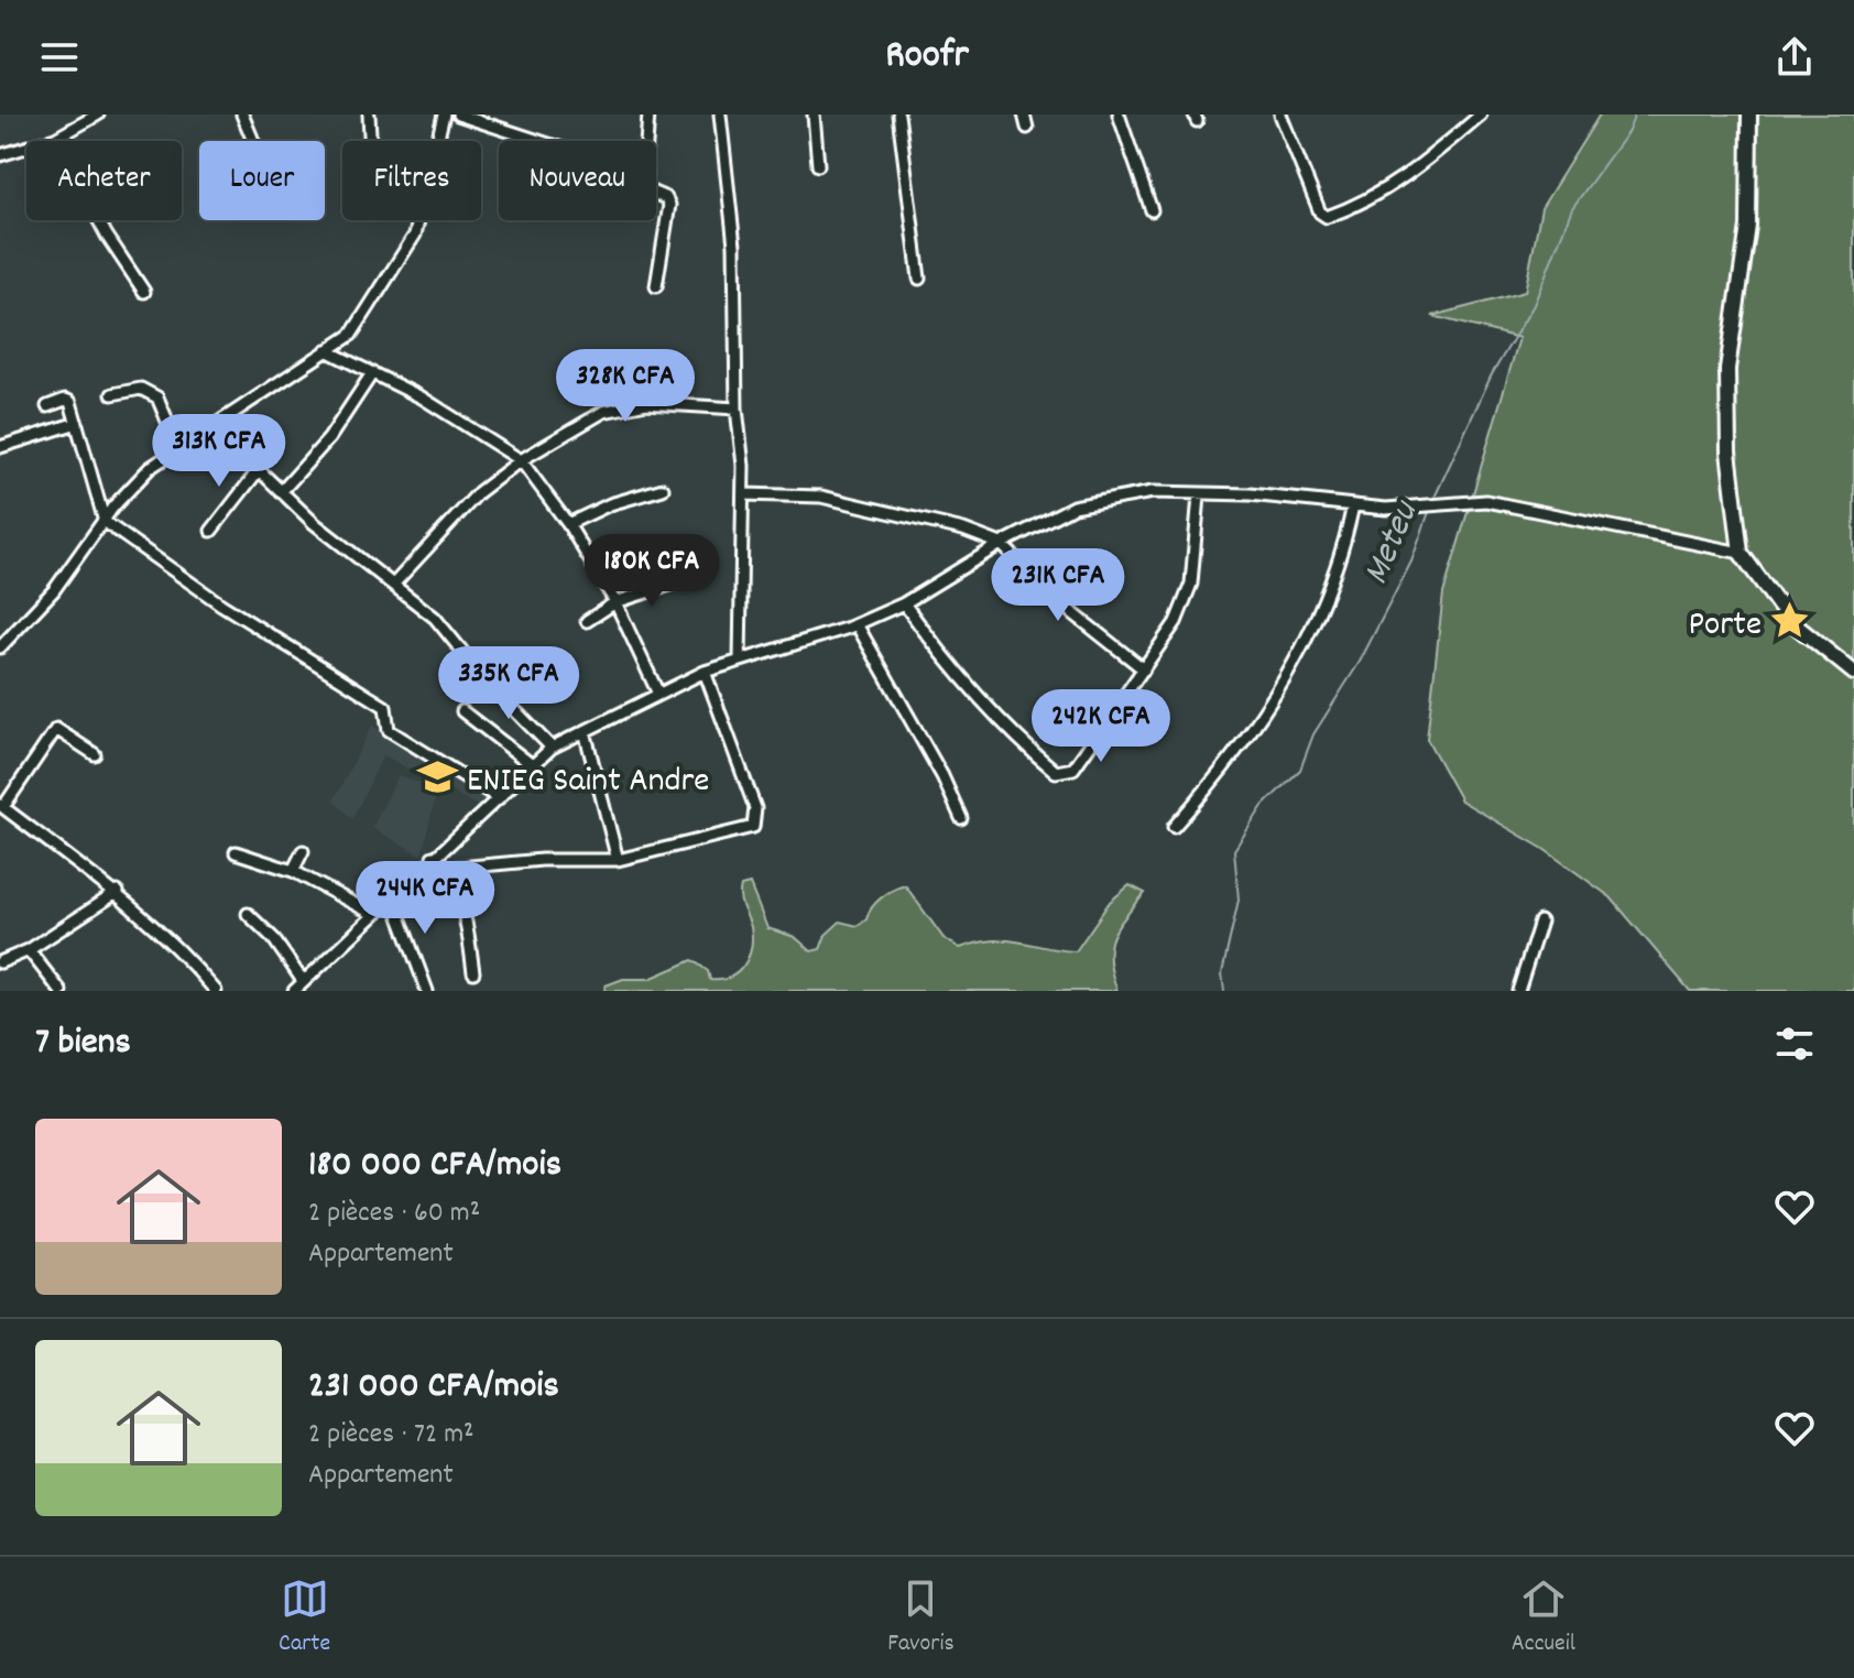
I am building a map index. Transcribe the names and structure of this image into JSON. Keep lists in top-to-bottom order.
{
  "water": ["Meteu"],
  "places": {
    "place": ["Porte"],
    "school or university": ["ENIEG Saint Andre"]
  },
  "page": {
    "header": "Roofr",
    "chip": [
      "Acheter",
      "Louer",
      "Filtres",
      "Nouveau"
    ],
    "price": [
      "328K CFA",
      "313K CFA",
      "180K CFA",
      "231K CFA",
      "335K CFA",
      "242K CFA",
      "244K CFA"
    ],
    "heading": "7 biens",
    "list": [
      {
        "name": "180 000 CFA/mois",
        "note": "2 pièces · 60 m² · Appartement"
      },
      {
        "name": "231 000 CFA/mois",
        "note": "2 pièces · 72 m² · Appartement"
      }
    ],
    "tabs": ["Carte", "Favoris", "Accueil"]
  }
}
